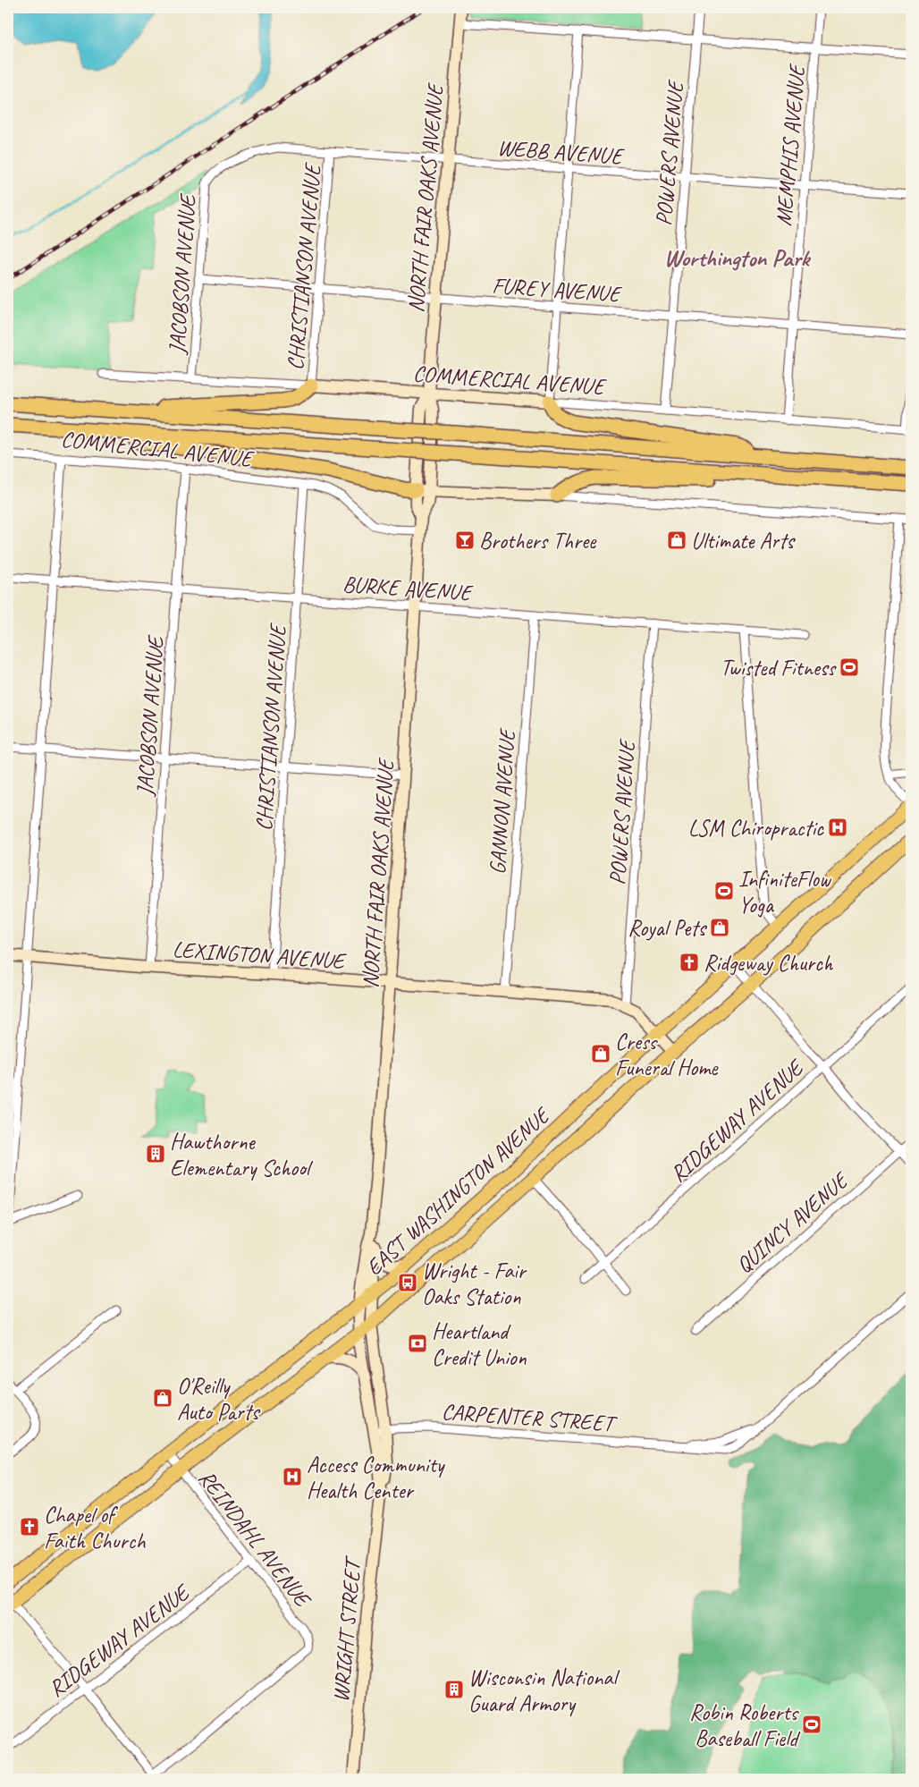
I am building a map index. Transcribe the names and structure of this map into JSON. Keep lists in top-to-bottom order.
{
  "streets": {
    "main road": ["EAST WASHINGTON AVENUE"],
    "street": [
      "MEMPHIS AVENUE",
      "WEBB AVENUE",
      "POWERS AVENUE",
      "NORTH FAIR OAKS AVENUE",
      "CHRISTIANSON AVENUE",
      "JACOBSON AVENUE",
      "FUREY AVENUE",
      "COMMERCIAL AVENUE",
      "BURKE AVENUE",
      "GANNON AVENUE",
      "LEXINGTON AVENUE",
      "RIDGEWAY AVENUE",
      "QUINCY AVENUE",
      "CARPENTER STREET",
      "REINDAHL AVENUE",
      "WRIGHT STREET"
    ]
  },
  "crossings": [
    ["MEMPHIS AVENUE", "WEBB AVENUE"],
    ["MEMPHIS AVENUE", "FUREY AVENUE"],
    ["MEMPHIS AVENUE", "COMMERCIAL AVENUE"],
    ["WEBB AVENUE", "POWERS AVENUE"],
    ["WEBB AVENUE", "NORTH FAIR OAKS AVENUE"],
    ["WEBB AVENUE", "CHRISTIANSON AVENUE"],
    ["WEBB AVENUE", "JACOBSON AVENUE"],
    ["POWERS AVENUE", "FUREY AVENUE"],
    ["POWERS AVENUE", "COMMERCIAL AVENUE"],
    ["POWERS AVENUE", "BURKE AVENUE"],
    ["POWERS AVENUE", "LEXINGTON AVENUE"],
    ["NORTH FAIR OAKS AVENUE", "FUREY AVENUE"],
    ["NORTH FAIR OAKS AVENUE", "COMMERCIAL AVENUE"],
    ["NORTH FAIR OAKS AVENUE", "BURKE AVENUE"],
    ["NORTH FAIR OAKS AVENUE", "LEXINGTON AVENUE"],
    ["NORTH FAIR OAKS AVENUE", "EAST WASHINGTON AVENUE"],
    ["NORTH FAIR OAKS AVENUE", "WRIGHT STREET"],
    ["CHRISTIANSON AVENUE", "FUREY AVENUE"],
    ["CHRISTIANSON AVENUE", "COMMERCIAL AVENUE"],
    ["CHRISTIANSON AVENUE", "BURKE AVENUE"],
    ["CHRISTIANSON AVENUE", "LEXINGTON AVENUE"],
    ["JACOBSON AVENUE", "FUREY AVENUE"],
    ["JACOBSON AVENUE", "COMMERCIAL AVENUE"],
    ["JACOBSON AVENUE", "BURKE AVENUE"],
    ["JACOBSON AVENUE", "LEXINGTON AVENUE"],
    ["BURKE AVENUE", "GANNON AVENUE"],
    ["GANNON AVENUE", "LEXINGTON AVENUE"],
    ["LEXINGTON AVENUE", "EAST WASHINGTON AVENUE"],
    ["RIDGEWAY AVENUE", "REINDAHL AVENUE"],
    ["EAST WASHINGTON AVENUE", "REINDAHL AVENUE"],
    ["EAST WASHINGTON AVENUE", "WRIGHT STREET"],
    ["CARPENTER STREET", "WRIGHT STREET"]
  ],
  "districts": ["Worthington Park"],
  "places": {
    "bar": ["Brothers Three"],
    "shop": [
      "Ultimate Arts",
      "Royal Pets",
      "Cress Funeral Home",
      "O'Reilly Auto Parts"
    ],
    "sports": ["Twisted Fitness", "InfiniteFlow Yoga", "Robin Roberts Baseball Field"],
    "hospital": ["LSM Chiropractic", "Access Community Health Center"],
    "church": ["Ridgeway Church", "Chapel of Faith Church"],
    "building": ["Hawthorne Elementary School", "Wisconsin National Guard Armory"],
    "bus stop": ["Wright - Fair Oaks Station"],
    "bank": ["Heartland Credit Union"]
  }
}
